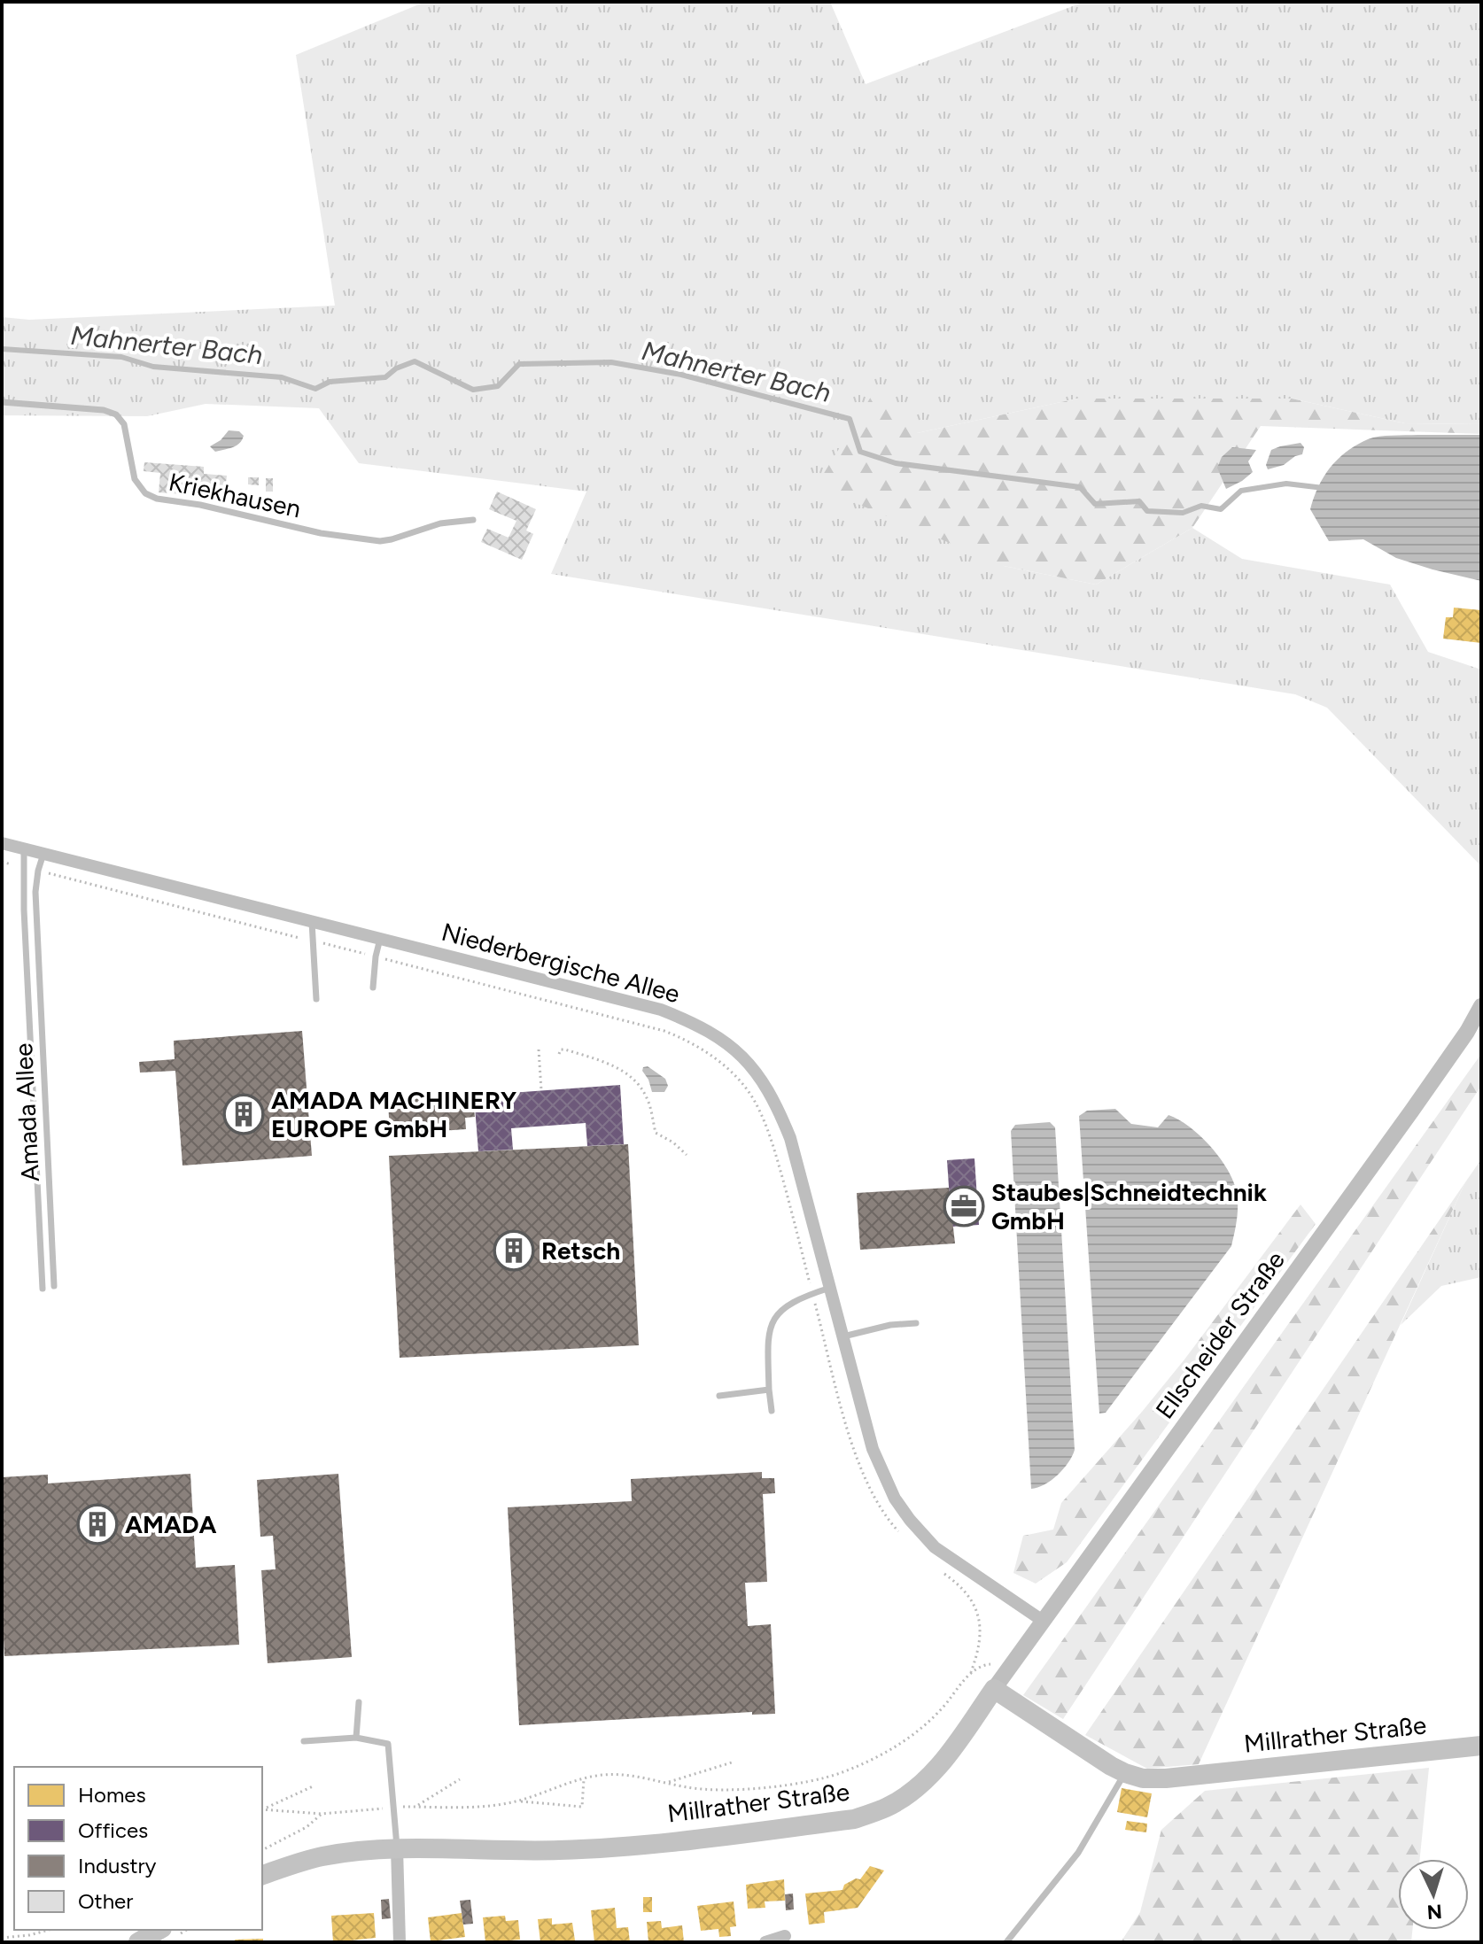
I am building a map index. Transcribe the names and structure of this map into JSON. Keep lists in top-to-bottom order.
{
  "streets": {
    "main road": ["Millrather Straße"],
    "street": ["Niederbergische Allee", "Ellscheider Straße"],
    "lane": ["Kriekhausen", "Amada Allee"]
  },
  "crossings": [
    ["Niederbergische Allee", "Amada Allee"],
    ["Niederbergische Allee", "Ellscheider Straße"],
    ["Ellscheider Straße", "Millrather Straße"]
  ],
  "water": ["Mahnerter Bach"],
  "places": {
    "building": ["AMADA MACHINERY EUROPE GmbH", "Retsch", "AMADA"],
    "office": ["Staubes|Schneidtechnik GmbH"]
  },
  "legend": [
    "Homes",
    "Offices",
    "Industry",
    "Other"
  ],
  "north": "bottom"
}
